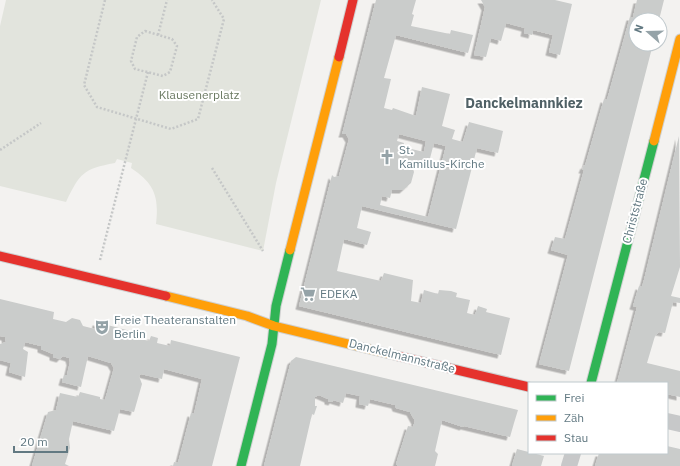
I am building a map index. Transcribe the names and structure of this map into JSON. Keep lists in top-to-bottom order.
{
  "streets": {
    "street": ["Christstraße", "Danckelmannstraße"]
  },
  "districts": ["Danckelmannkiez"],
  "parks": ["Klausenerplatz"],
  "places": {
    "church": ["St. Kamillus-Kirche"],
    "supermarket": ["EDEKA"],
    "theatre": ["Freie Theateranstalten Berlin"]
  },
  "legend": ["Frei", "Zäh", "Stau"],
  "scale_bar": "20 m",
  "north": "left"
}
